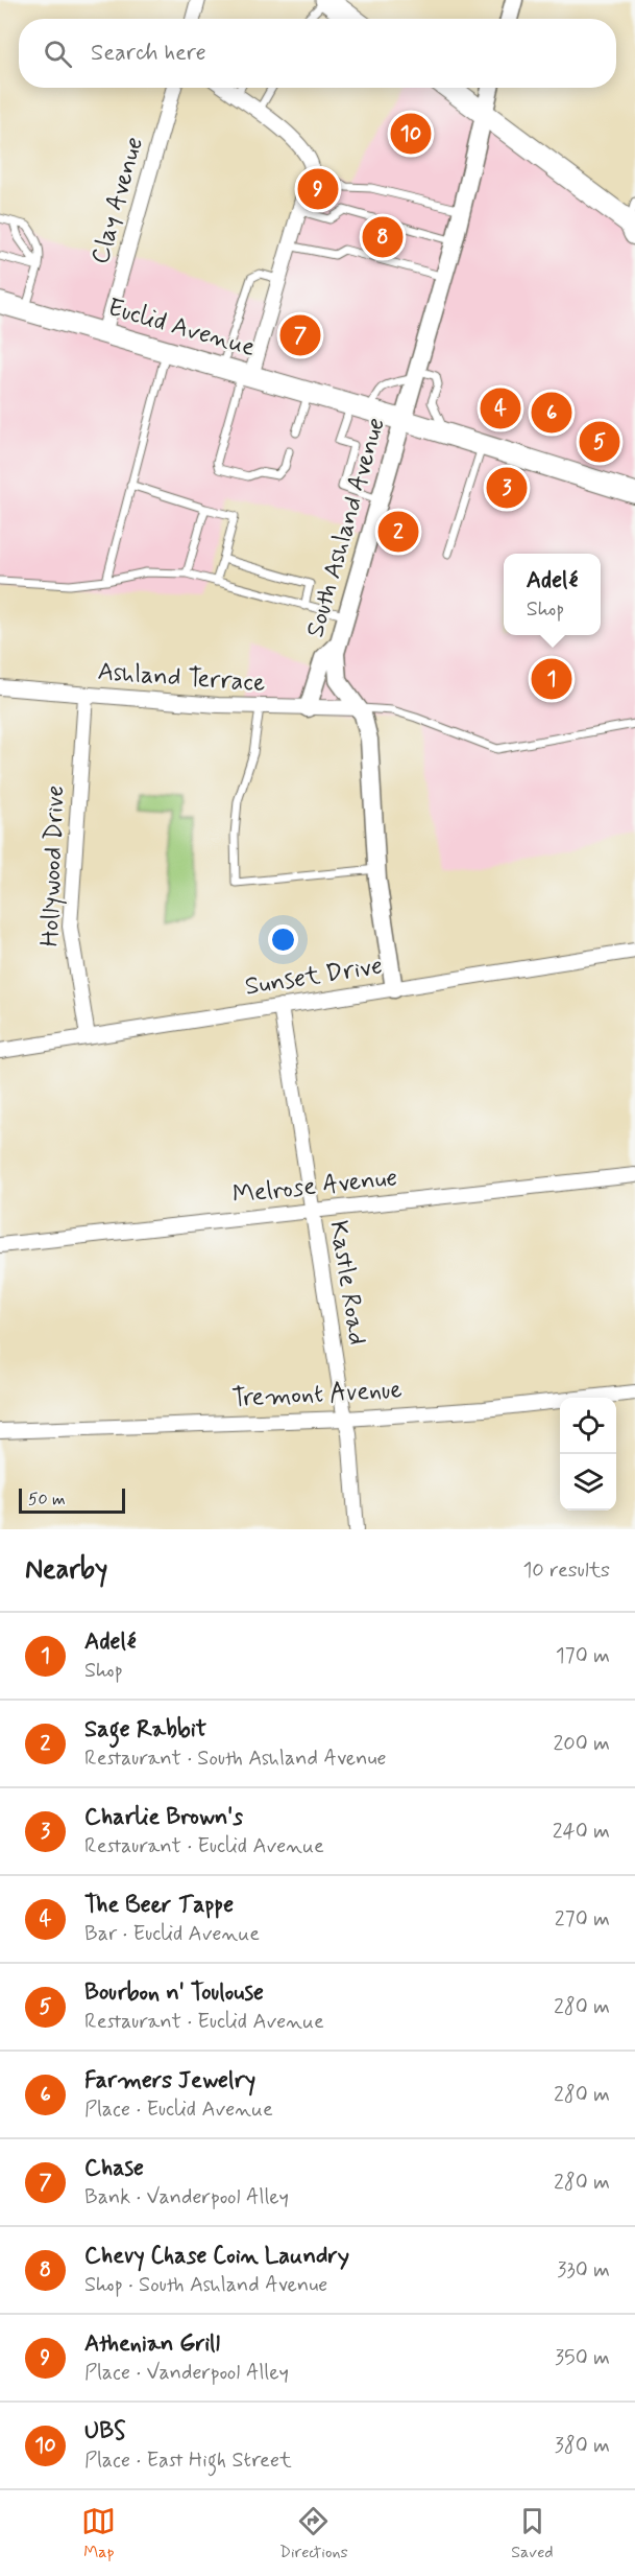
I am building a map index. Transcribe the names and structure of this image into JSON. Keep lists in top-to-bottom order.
{
  "streets": {
    "main road": ["Euclid Avenue"],
    "street": [
      "Clay Avenue",
      "South Ashland Avenue",
      "Ashland Terrace",
      "Hollywood Drive",
      "Sunset Drive",
      "Melrose Avenue",
      "Kastle Road",
      "Tremont Avenue"
    ]
  },
  "crossings": [
    ["Clay Avenue", "Euclid Avenue"],
    ["Euclid Avenue", "South Ashland Avenue"],
    ["South Ashland Avenue", "Ashland Terrace"],
    ["South Ashland Avenue", "Sunset Drive"],
    ["Ashland Terrace", "Hollywood Drive"],
    ["Hollywood Drive", "Sunset Drive"],
    ["Sunset Drive", "Kastle Road"],
    ["Melrose Avenue", "Kastle Road"],
    ["Kastle Road", "Tremont Avenue"]
  ],
  "scale_bar": "50 m",
  "page": {
    "search": "Search here",
    "pins": [
      "10",
      "9",
      "8",
      "7",
      "4",
      "6",
      "5",
      "3",
      "2",
      "1"
    ],
    "popup": ["Adelé", "Shop"],
    "scale": "50 m",
    "heading": ["Nearby", "10 results"],
    "list": [
      {
        "mark": "1",
        "name": "Adelé",
        "note": "Shop",
        "value": "170 m"
      },
      {
        "mark": "2",
        "name": "Sage Rabbit",
        "note": "Restaurant · South Ashland Avenue",
        "value": "200 m"
      },
      {
        "mark": "3",
        "name": "Charlie Brown's",
        "note": "Restaurant · Euclid Avenue",
        "value": "240 m"
      },
      {
        "mark": "4",
        "name": "The Beer Tappe",
        "note": "Bar · Euclid Avenue",
        "value": "270 m"
      },
      {
        "mark": "5",
        "name": "Bourbon n' Toulouse",
        "note": "Restaurant · Euclid Avenue",
        "value": "280 m"
      },
      {
        "mark": "6",
        "name": "Farmers Jewelry",
        "note": "Place · Euclid Avenue",
        "value": "280 m"
      },
      {
        "mark": "7",
        "name": "Chase",
        "note": "Bank · Vanderpool Alley",
        "value": "280 m"
      },
      {
        "mark": "8",
        "name": "Chevy Chase Coin Laundry",
        "note": "Shop · South Ashland Avenue",
        "value": "330 m"
      },
      {
        "mark": "9",
        "name": "Athenian Grill",
        "note": "Place · Vanderpool Alley",
        "value": "350 m"
      },
      {
        "mark": "10",
        "name": "UBS",
        "note": "Place · East High Street",
        "value": "380 m"
      }
    ],
    "nav": ["Map", "Directions", "Saved"]
  }
}
